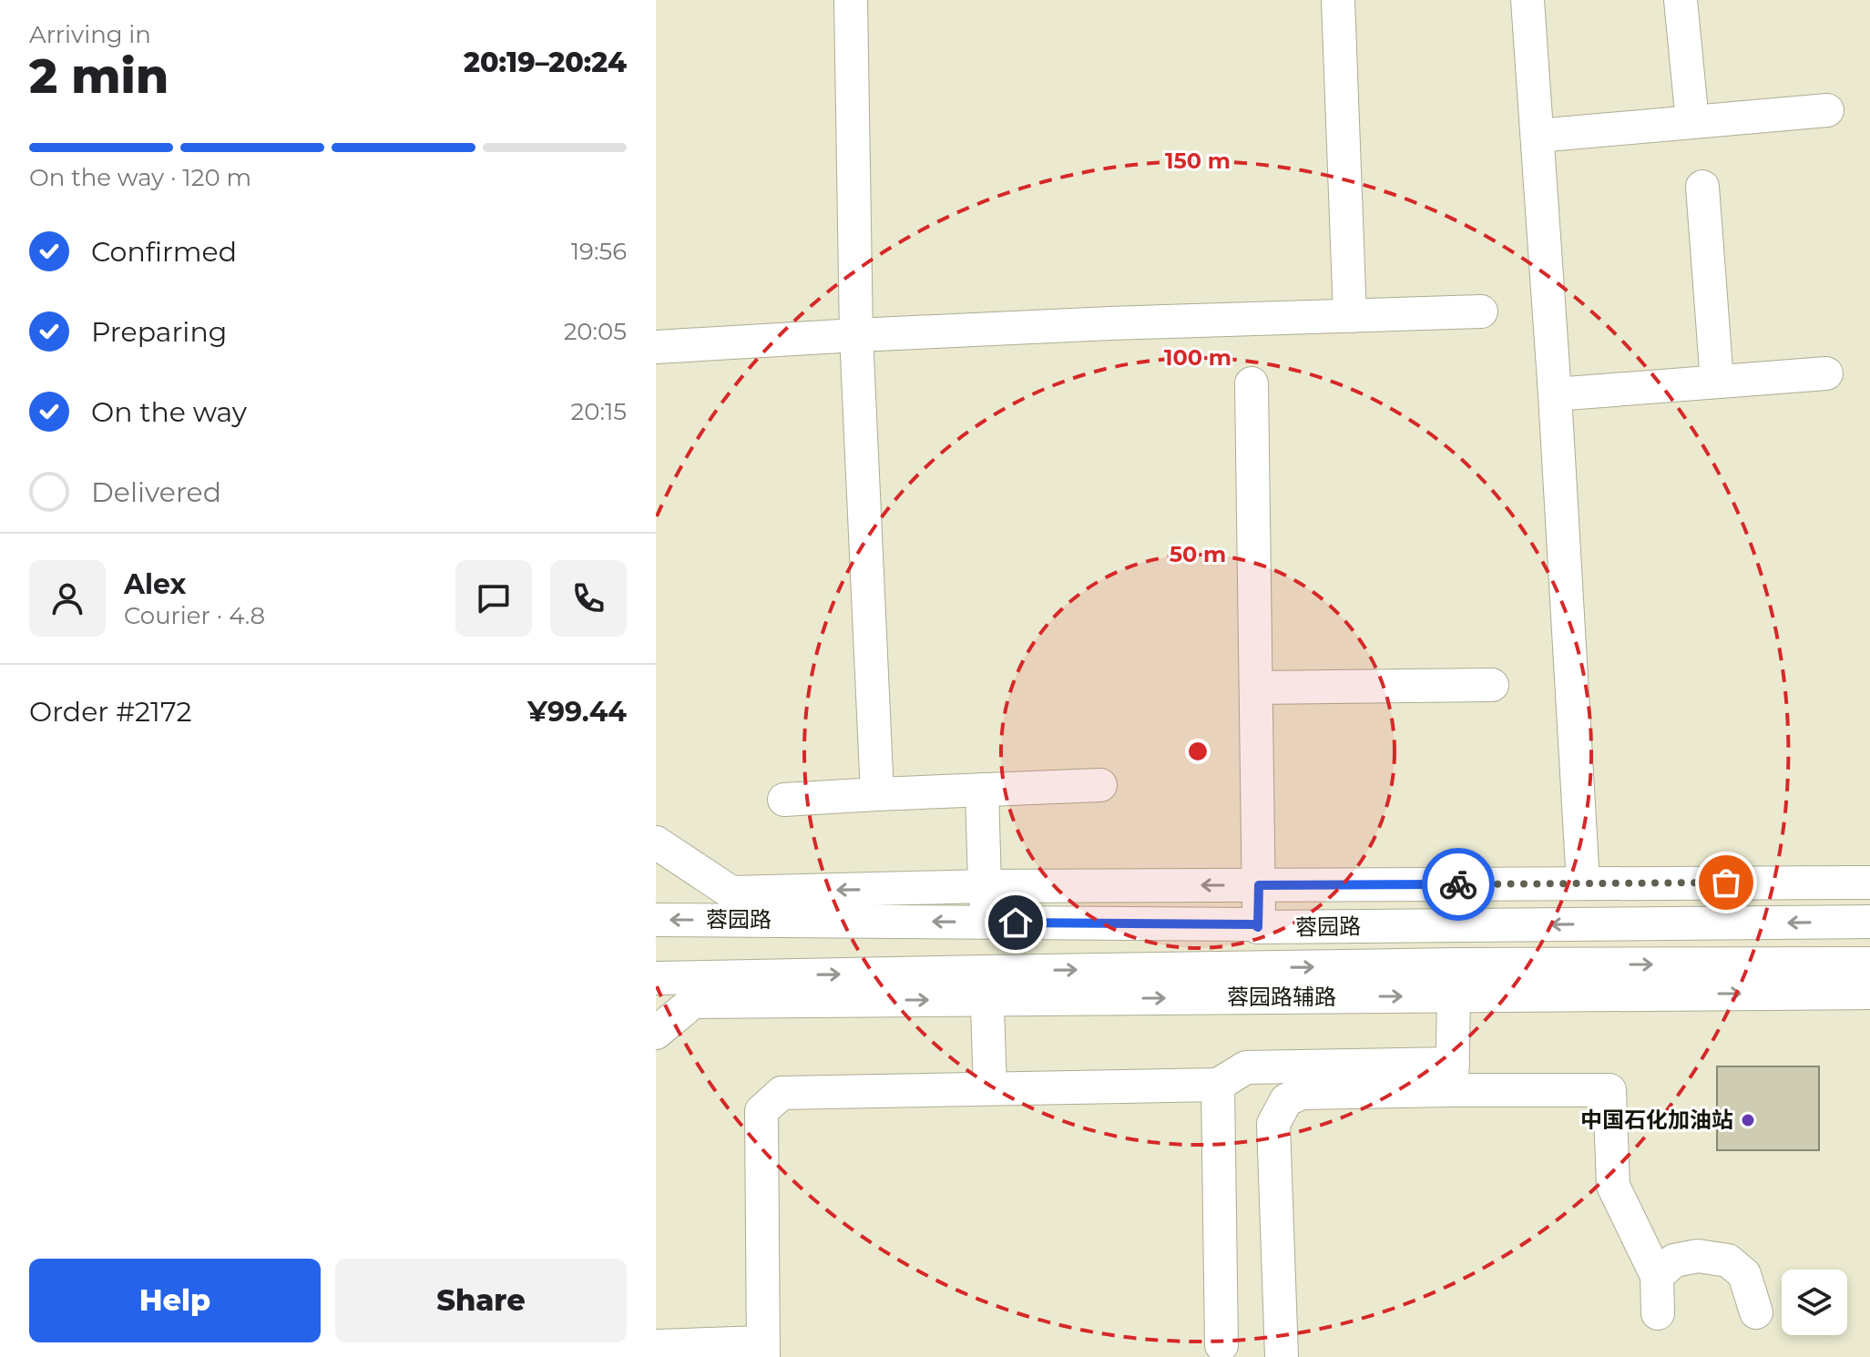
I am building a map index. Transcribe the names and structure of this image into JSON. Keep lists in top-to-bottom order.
{
  "streets": {
    "street": ["蓉园路"]
  },
  "places": ["中国石化加油站"],
  "page": {
    "heading": ["2 min", "Arriving in", "20:19–20:24"],
    "panel": [
      "Alex",
      "Courier · 4.8",
      "Order #2172",
      "¥99.44"
    ],
    "bar": "On the way · 120 m",
    "list": [
      ["Confirmed", "19:56"],
      ["Preparing", "20:05"],
      ["On the way", "20:15"],
      "Delivered"
    ],
    "buttons": ["Help", "Share"]
  },
  "rings": ["150 m", "100 m", "50 m"]
}
